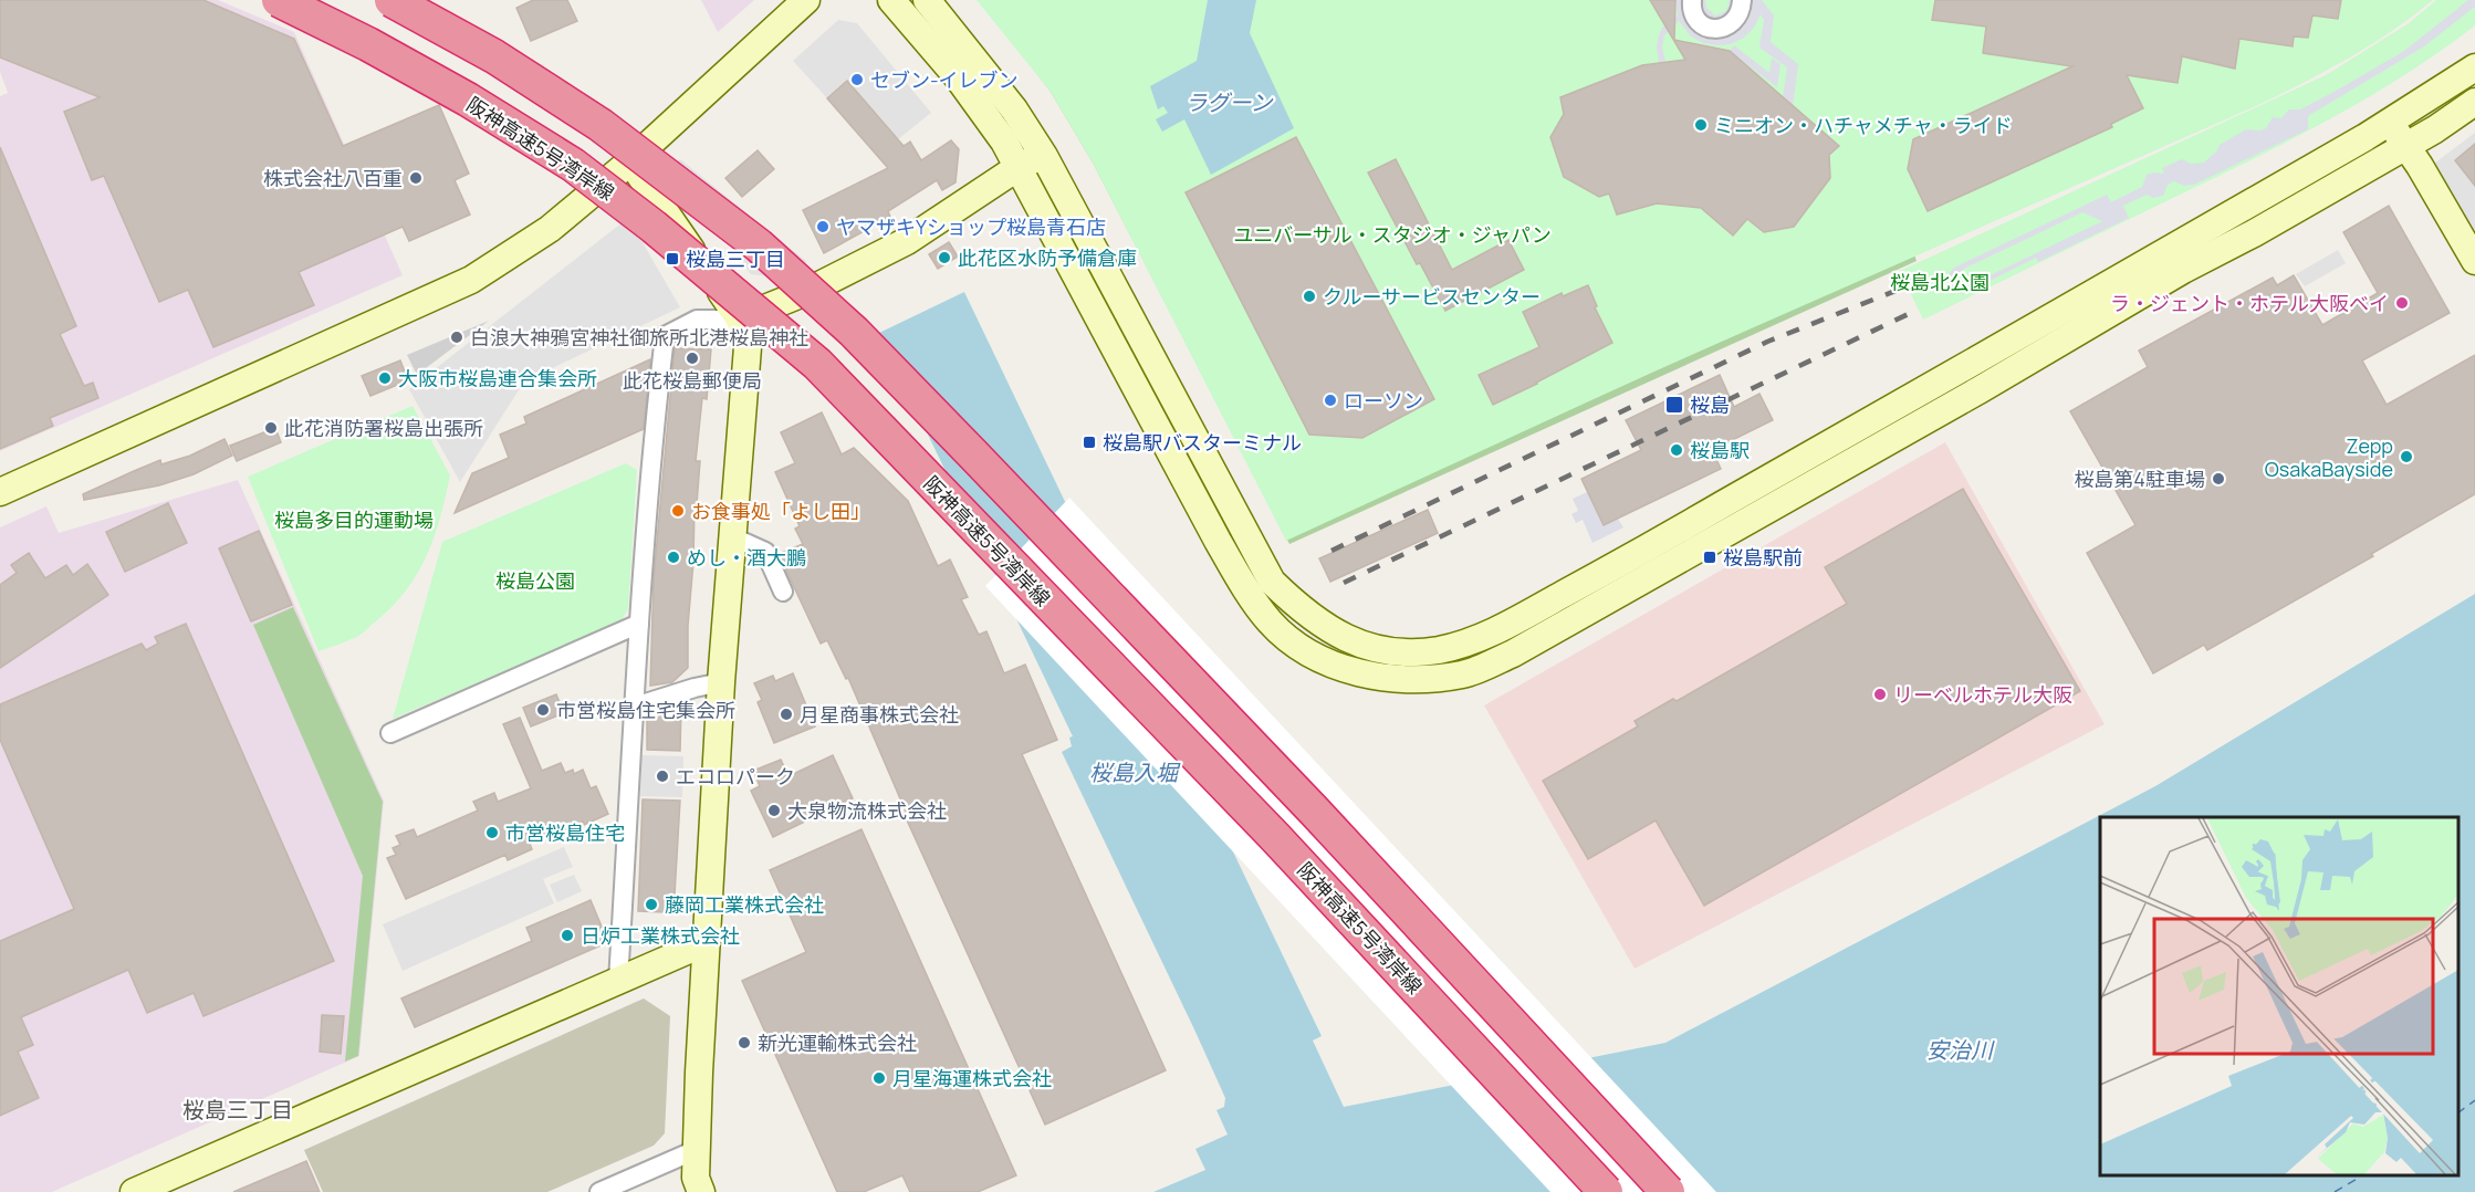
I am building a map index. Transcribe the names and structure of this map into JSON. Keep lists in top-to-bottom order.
{
  "streets": {
    "highway": ["阪神高速5号湾岸線"]
  },
  "districts": ["桜島三丁目"],
  "water": ["ラグーン", "桜島入堀", "安治川"],
  "parks": [
    "ユニバーサル・スタジオ・ジャパン",
    "桜島北公園",
    "桜島多目的運動場",
    "桜島公園"
  ],
  "places": {
    "other": [
      "セブン-イレブン",
      "ミニオン・ハチャメチャ・ライド",
      "株式会社八百重",
      "ヤマザキYショップ桜島青石店",
      "此花区水防予備倉庫",
      "クルーサービスセンター",
      "ラ・ジェント・ホテル大阪ベイ",
      "白浪大神鴉宮神社御旅所北港桜島神社",
      "此花桜島郵便局",
      "大阪市桜島連合集会所",
      "ローソン",
      "此花消防署桜島出張所",
      "桜島駅",
      "Zepp OsakaBayside",
      "桜島第4駐車場",
      "お食事処「よし田」",
      "めし・酒大鵬",
      "リーベルホテル大阪",
      "市営桜島住宅集会所",
      "月星商事株式会社",
      "エコロパーク",
      "大泉物流株式会社",
      "市営桜島住宅",
      "藤岡工業株式会社",
      "日炉工業株式会社",
      "新光運輸株式会社",
      "月星海運株式会社"
    ],
    "transit": [
      "桜島三丁目",
      "桜島",
      "桜島駅バスターミナル",
      "桜島駅前"
    ]
  }
}
